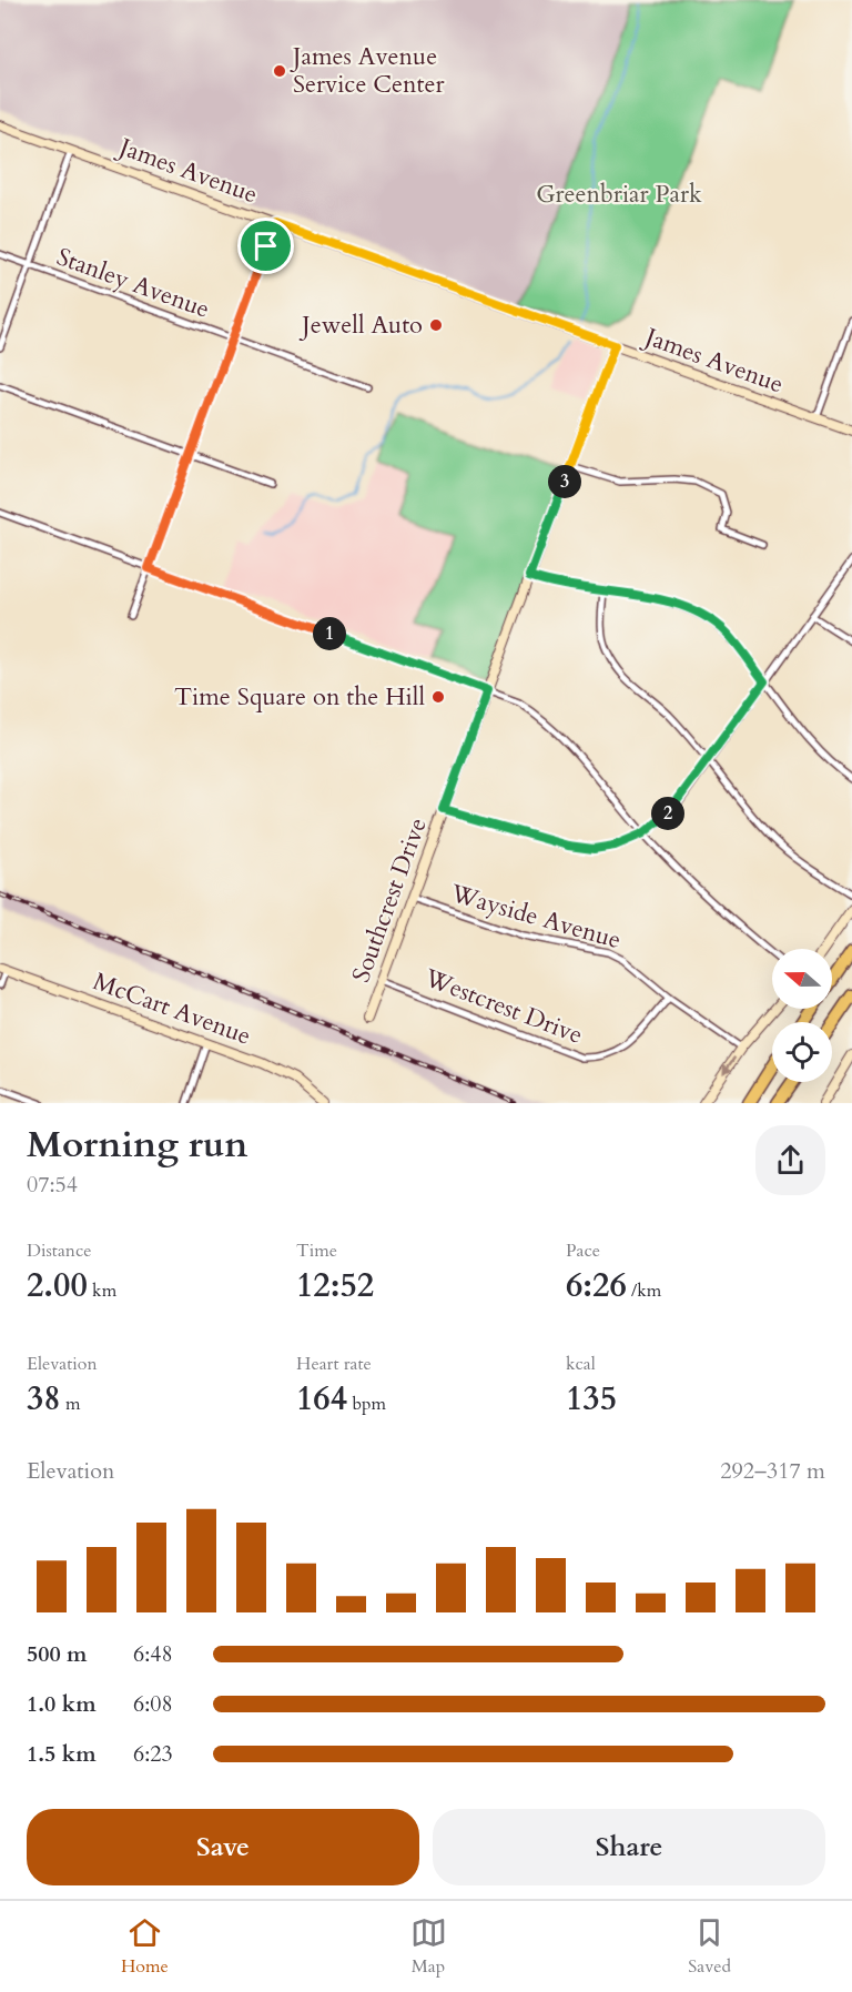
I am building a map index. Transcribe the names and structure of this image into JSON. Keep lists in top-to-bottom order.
{
  "streets": {
    "main road": ["James Avenue", "Southcrest Drive", "McCart Avenue"],
    "street": ["Stanley Avenue", "Wayside Avenue", "Westcrest Drive"]
  },
  "crossings": [
    ["James Avenue", "Southcrest Drive"],
    ["Southcrest Drive", "Wayside Avenue"],
    ["Southcrest Drive", "Westcrest Drive"],
    ["Wayside Avenue", "Westcrest Drive"]
  ],
  "parks": ["Greenbriar Park"],
  "places": ["James Avenue Service Center", "Jewell Auto", "Time Square on the Hill"],
  "north": "left",
  "page": {
    "pins": ["3", "1", "2"],
    "heading": ["Morning run", "07:54"],
    "stats": [
      ["Distance", "2.00 km"],
      ["Time", "12:52"],
      ["Pace", "6:26 /km"],
      ["Elevation", "38 m"],
      ["Heart rate", "164 bpm"],
      ["kcal", "135"]
    ],
    "chart": ["Elevation", "292–317 m"],
    "list": [
      {
        "name": "500 m",
        "note": "6:48"
      },
      {
        "name": "1.0 km",
        "note": "6:08"
      },
      {
        "name": "1.5 km",
        "note": "6:23"
      }
    ],
    "buttons": ["Save", "Share"],
    "tabs": ["Home", "Map", "Saved"]
  }
}
